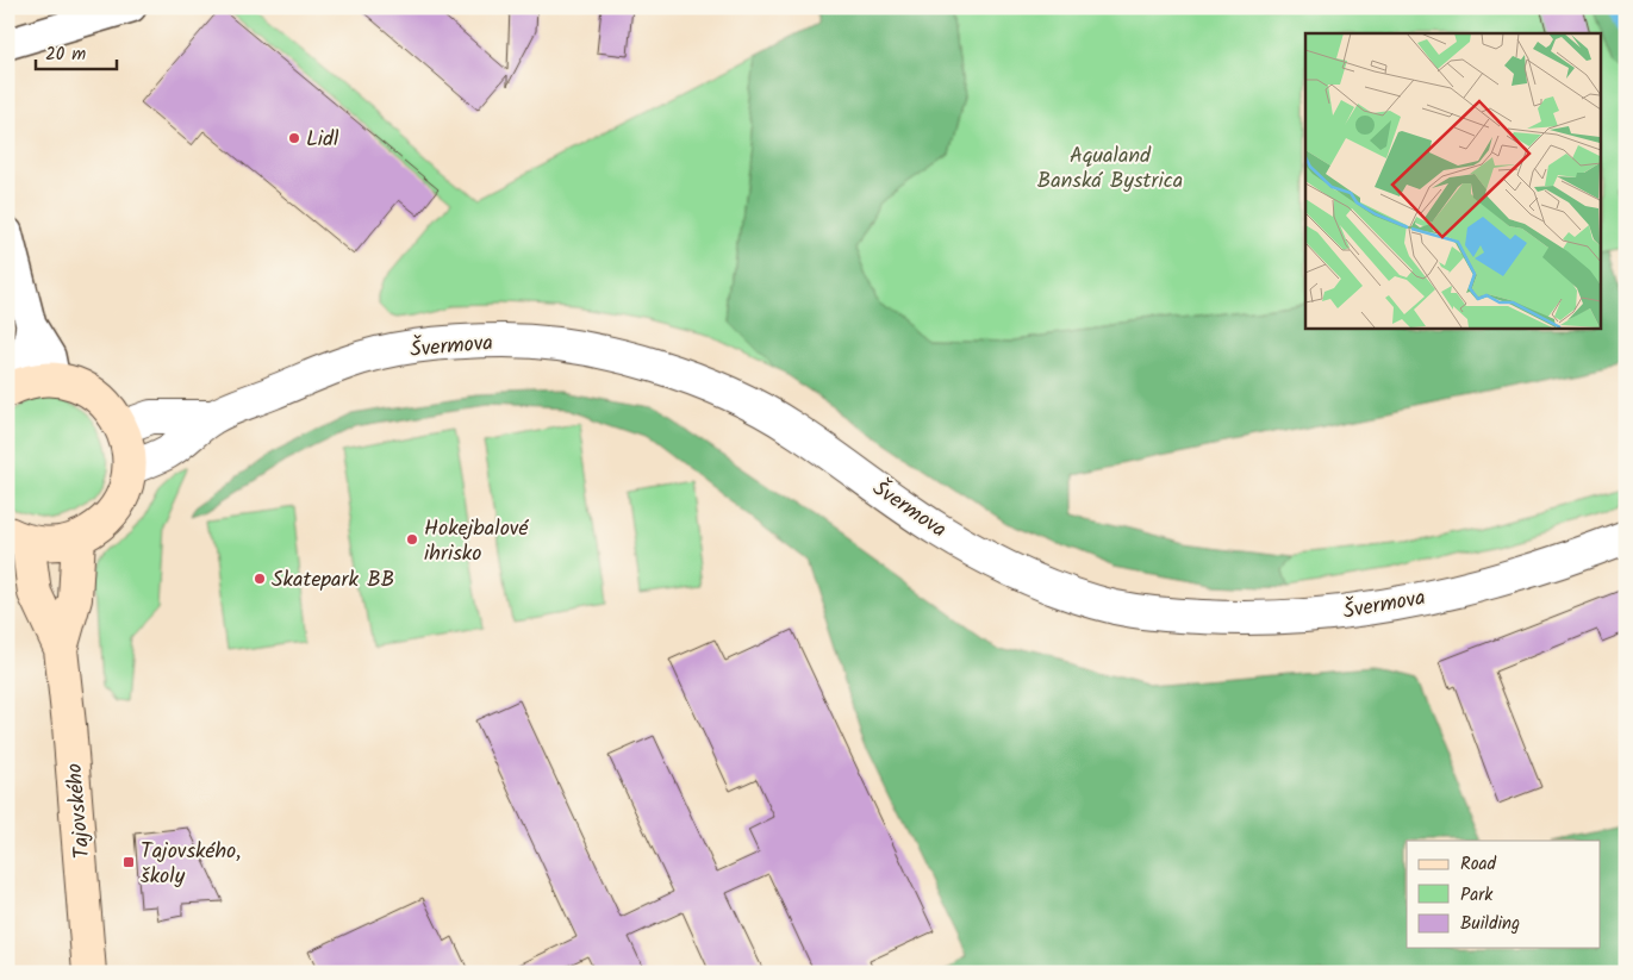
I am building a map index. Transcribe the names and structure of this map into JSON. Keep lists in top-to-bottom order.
{
  "streets": {
    "main road": ["Tajovského"],
    "street": ["Švermova"]
  },
  "parks": ["Aqualand Banská Bystrica"],
  "places": {
    "other": ["Lidl", "Hokejbalové ihrisko", "Skatepark BB"],
    "transit": ["Tajovského, školy"]
  },
  "legend": ["Road", "Park", "Building"],
  "scale_bar": "20 m"
}
